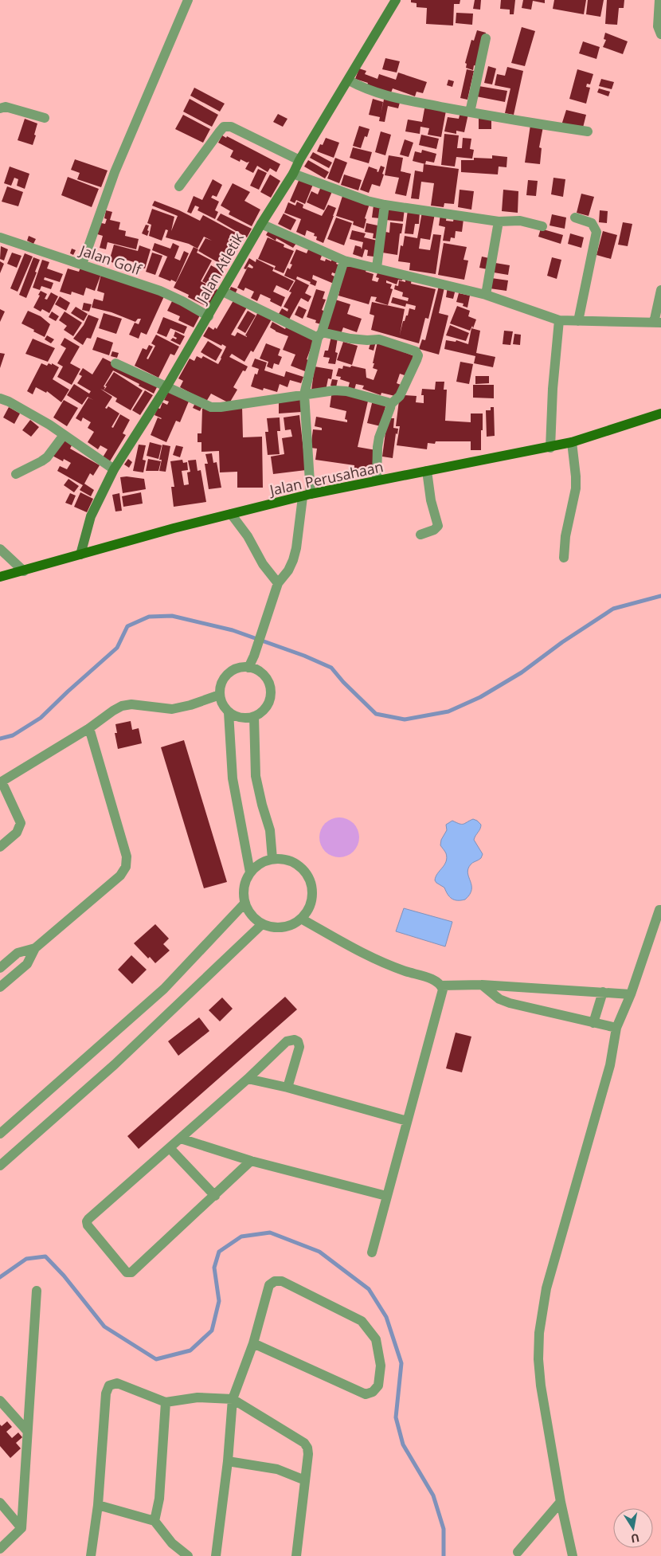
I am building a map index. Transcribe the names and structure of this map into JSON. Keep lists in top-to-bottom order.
{
  "streets": {
    "main road": ["Jalan Perusahaan"],
    "street": ["Jalan Golf", "Jalan Atletik"]
  },
  "crossings": [
    ["Jalan Golf", "Jalan Atletik"],
    ["Jalan Atletik", "Jalan Perusahaan"]
  ],
  "north": "bottom"
}
